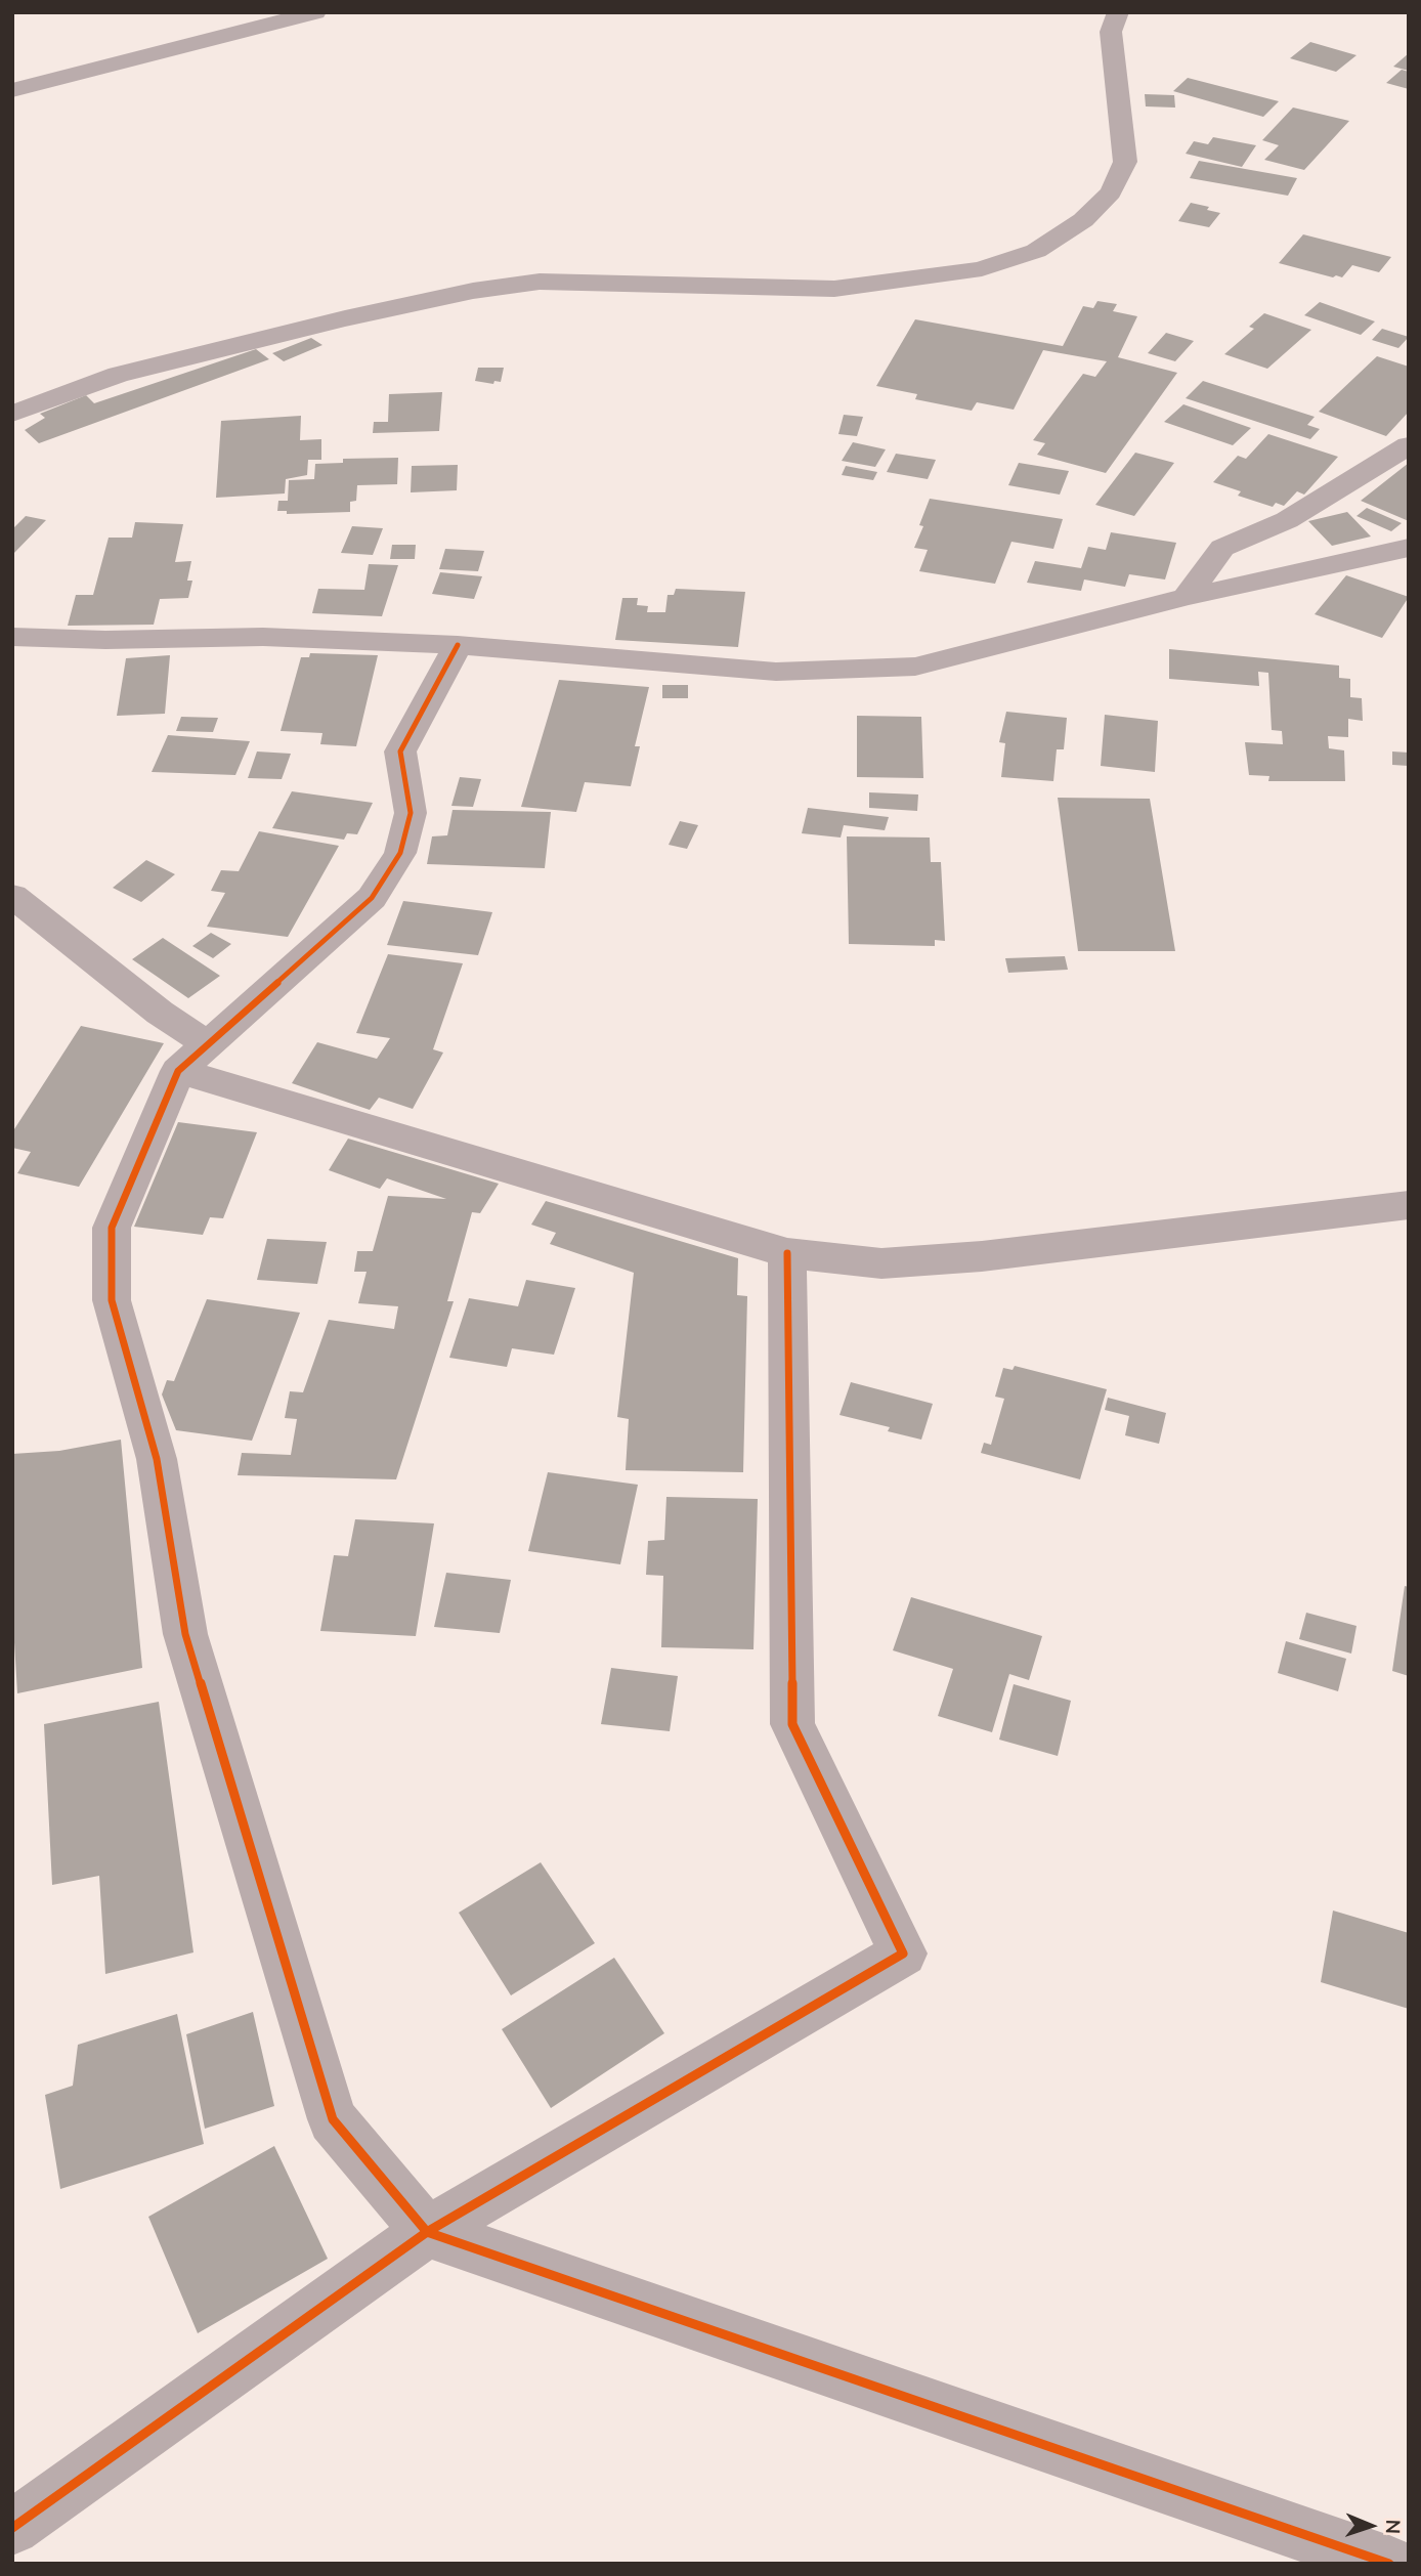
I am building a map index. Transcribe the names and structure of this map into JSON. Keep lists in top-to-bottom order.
{
  "north": "right"
}
